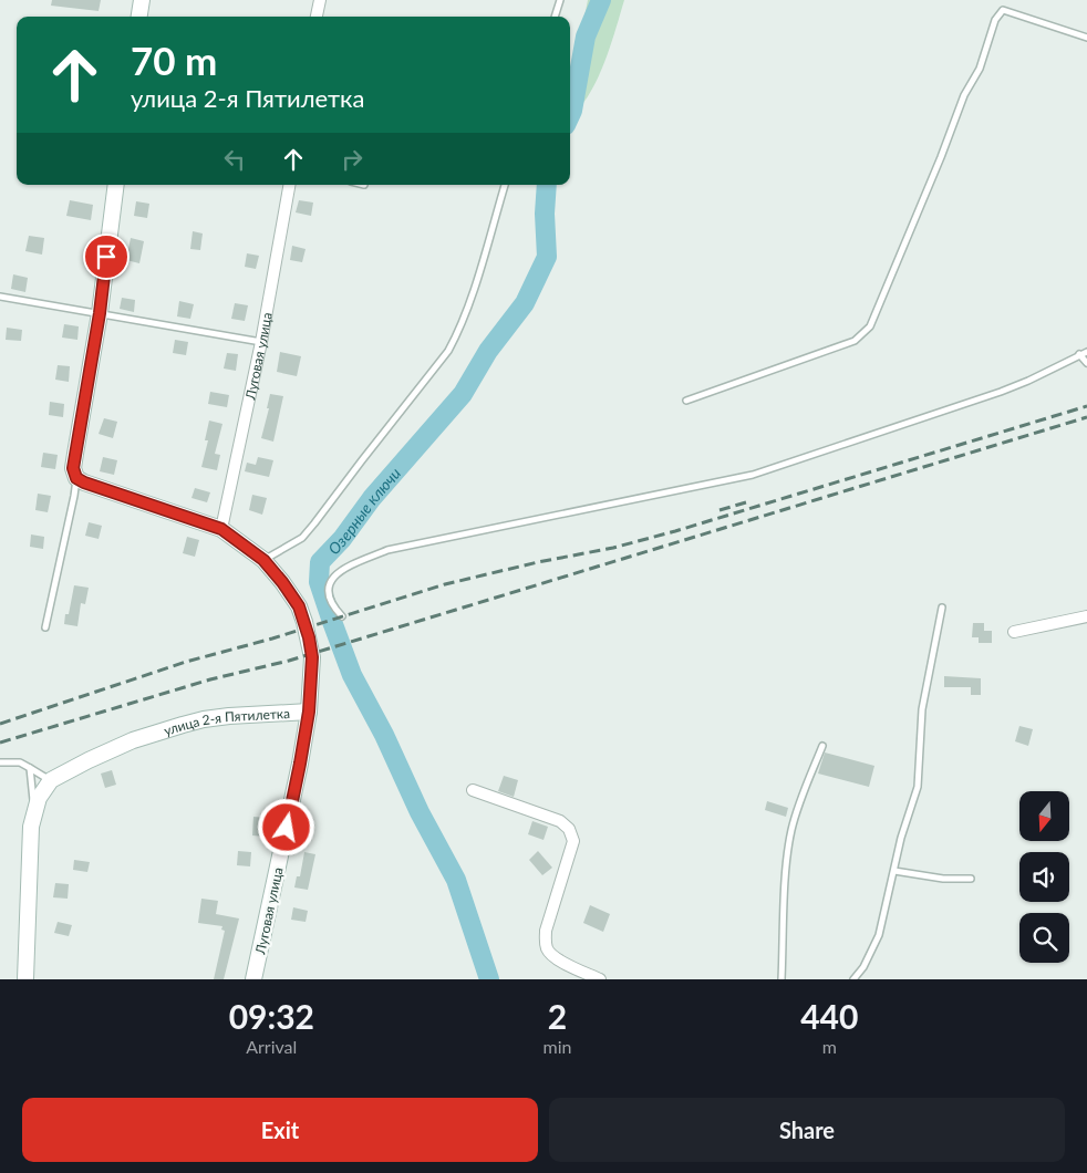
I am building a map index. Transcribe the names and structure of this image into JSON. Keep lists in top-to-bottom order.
{
  "streets": {
    "main road": ["Луговая улица", "улица 2-я Пятилетка"]
  },
  "crossings": [
    ["Луговая улица", "улица 2-я Пятилетка"]
  ],
  "water": ["Озерные ключи"],
  "north": "bottom",
  "page": {
    "turn": ["70 m", "улица 2-я Пятилетка"],
    "eta": [
      "09:32",
      "Arrival",
      "2",
      "min",
      "440",
      "m"
    ],
    "buttons": ["Exit", "Share"]
  }
}
